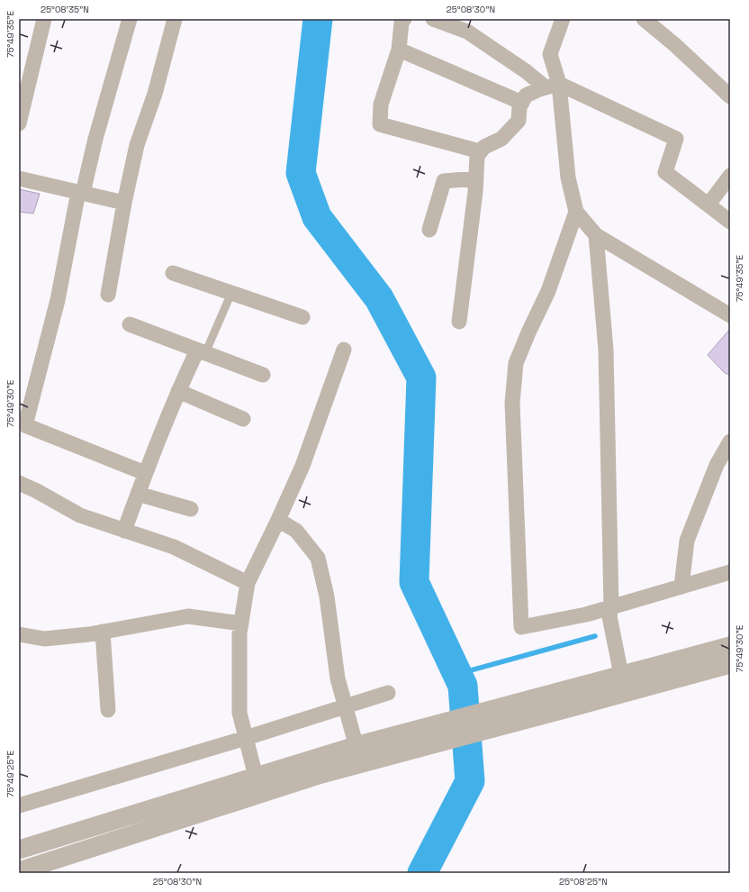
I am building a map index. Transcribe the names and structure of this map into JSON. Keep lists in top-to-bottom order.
{
  "coordinates": [
    "25°08'35\"N",
    "25°08'30\"N",
    "75°49'35\"E",
    "75°49'30\"E",
    "75°49'25\"E",
    "25°08'25\"N"
  ]
}
